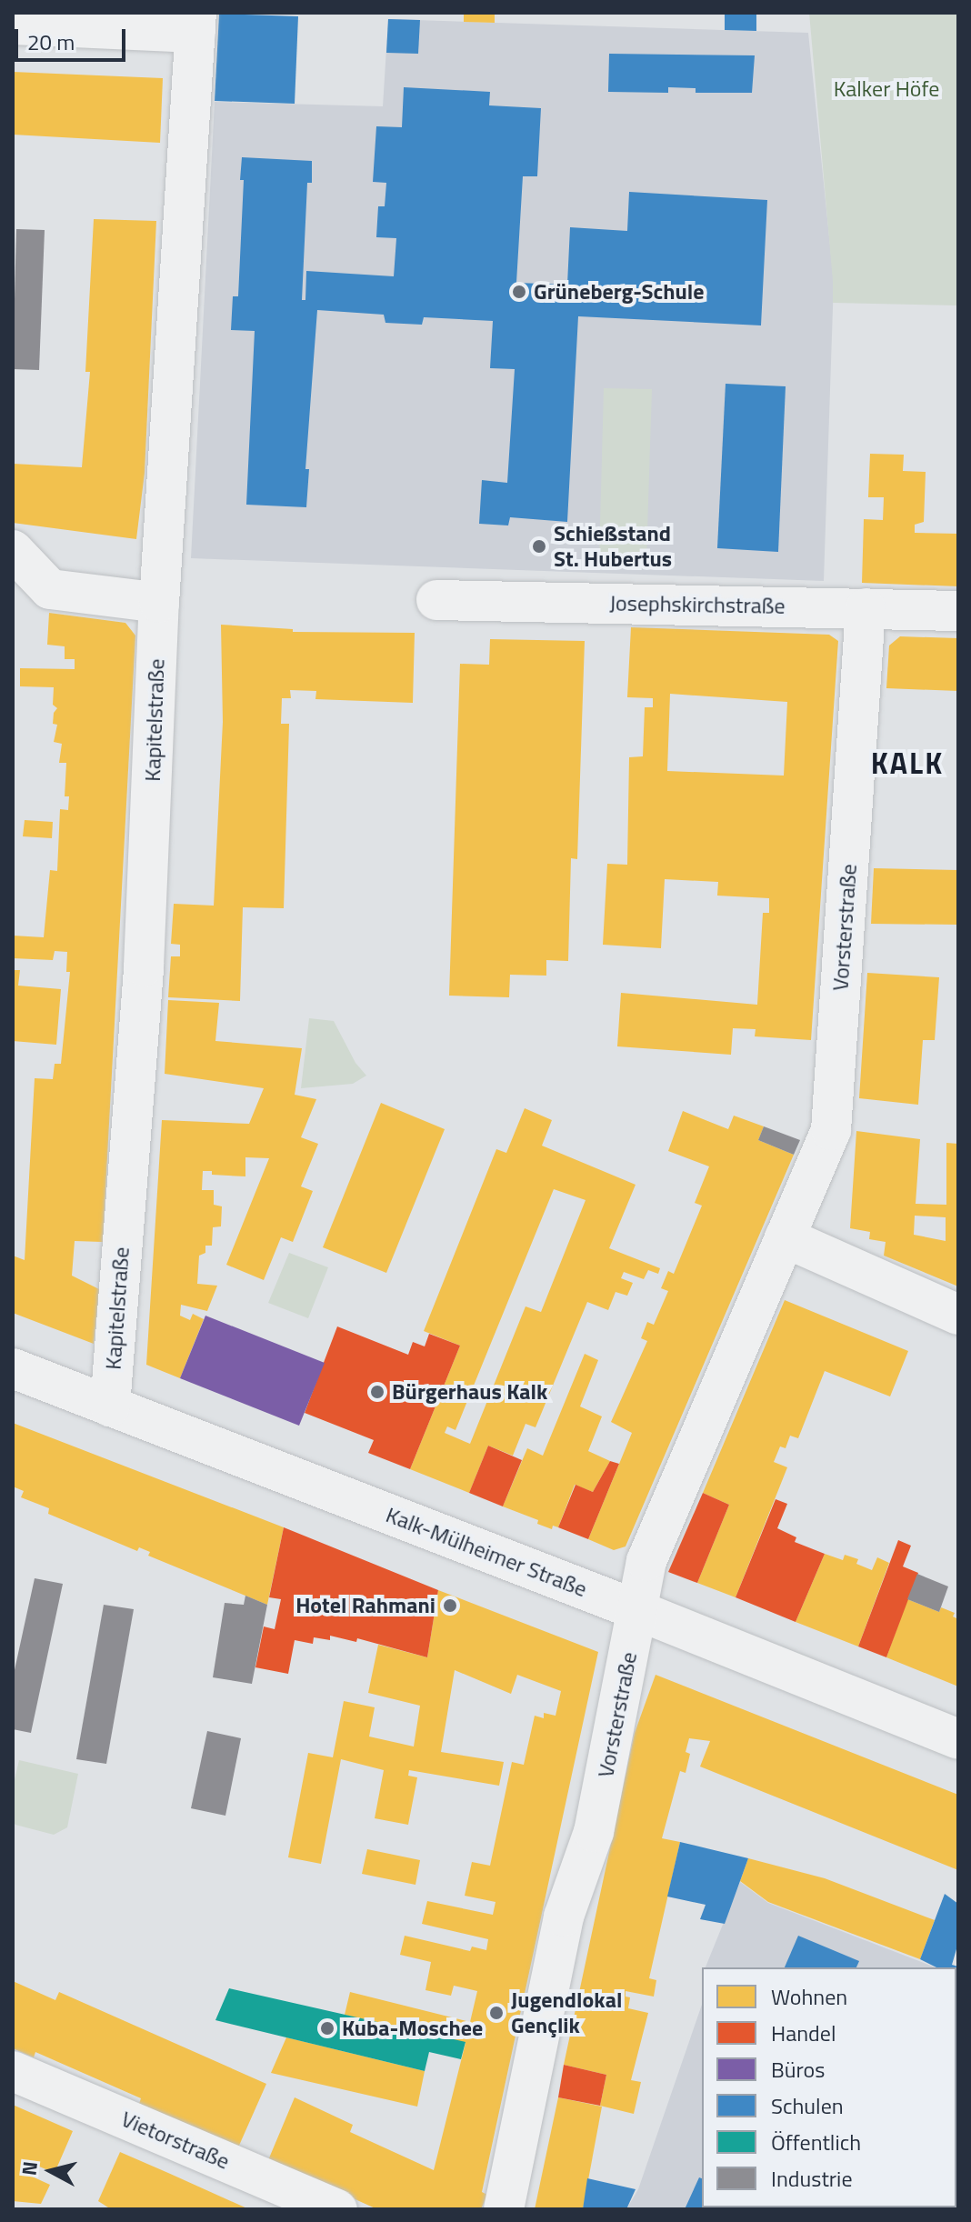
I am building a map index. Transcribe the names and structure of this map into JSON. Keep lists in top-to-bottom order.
{
  "streets": {
    "street": [
      "Josephskirchstraße",
      "Kapitelstraße",
      "Vorsterstraße",
      "Kalk-Mülheimer Straße",
      "Vietorstraße"
    ]
  },
  "crossings": [
    ["Josephskirchstraße", "Vorsterstraße"],
    ["Kapitelstraße", "Kalk-Mülheimer Straße"],
    ["Vorsterstraße", "Kalk-Mülheimer Straße"]
  ],
  "districts": ["KALK"],
  "parks": ["Kalker Höfe"],
  "places": [
    "Grüneberg-Schule",
    "Schießstand St. Hubertus",
    "Bürgerhaus Kalk",
    "Hotel Rahmani",
    "Jugendlokal Gençlik",
    "Kuba-Moschee"
  ],
  "legend": [
    "Wohnen",
    "Handel",
    "Büros",
    "Schulen",
    "Öffentlich",
    "Industrie"
  ],
  "scale_bar": "20 m",
  "north": "left"
}
